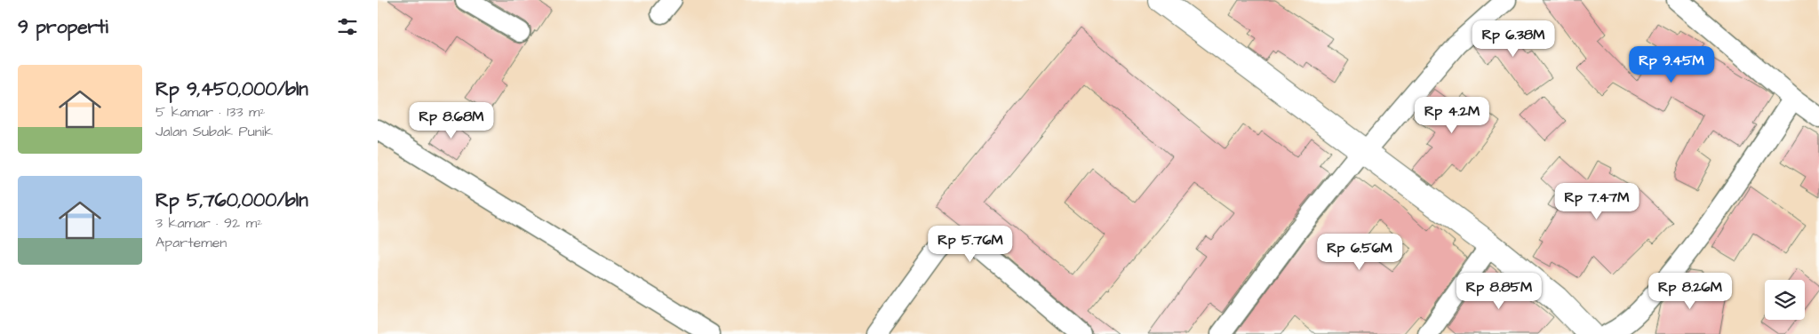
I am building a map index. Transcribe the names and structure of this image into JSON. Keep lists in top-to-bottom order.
{
  "page": {
    "heading": "9 properti",
    "price": [
      "Rp 6.38M",
      "Rp 9.45M",
      "Rp 4.2M",
      "Rp 8.68M",
      "Rp 7.47M",
      "Rp 5.76M",
      "Rp 6.56M",
      "Rp 8.85M",
      "Rp 8.26M"
    ],
    "list": [
      {
        "name": "Rp 9,450,000/bln",
        "note": "5 kamar · 133 m² · Jalan Subak Punik"
      },
      {
        "name": "Rp 5,760,000/bln",
        "note": "3 kamar · 92 m² · Apartemen"
      }
    ]
  }
}
